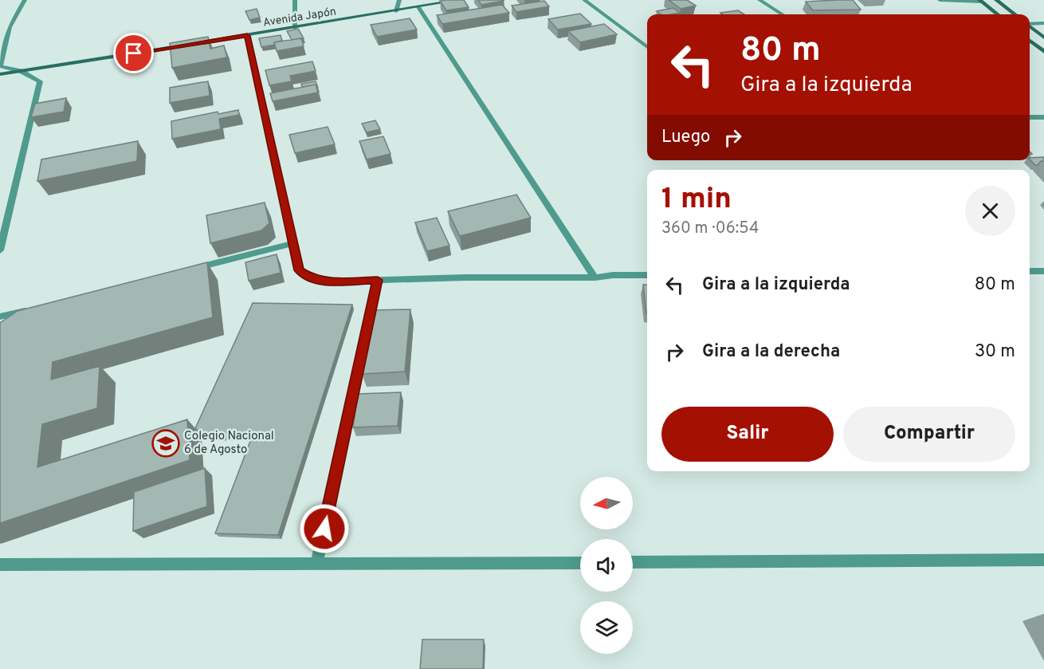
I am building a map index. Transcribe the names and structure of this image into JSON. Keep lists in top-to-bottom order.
{
  "streets": {
    "street": ["Avenida Japón"]
  },
  "places": {
    "school or university": ["Colegio Nacional 6 de Agosto"]
  },
  "north": "left",
  "page": {
    "turn": ["80 m", "Gira a la izquierda"],
    "then": "Luego",
    "heading": ["1 min", "360 m · 06:54"],
    "list": [
      {
        "name": "Gira a la izquierda",
        "value": "80 m"
      },
      {
        "name": "Gira a la derecha",
        "value": "30 m"
      }
    ],
    "buttons": ["Salir", "Compartir"]
  }
}
